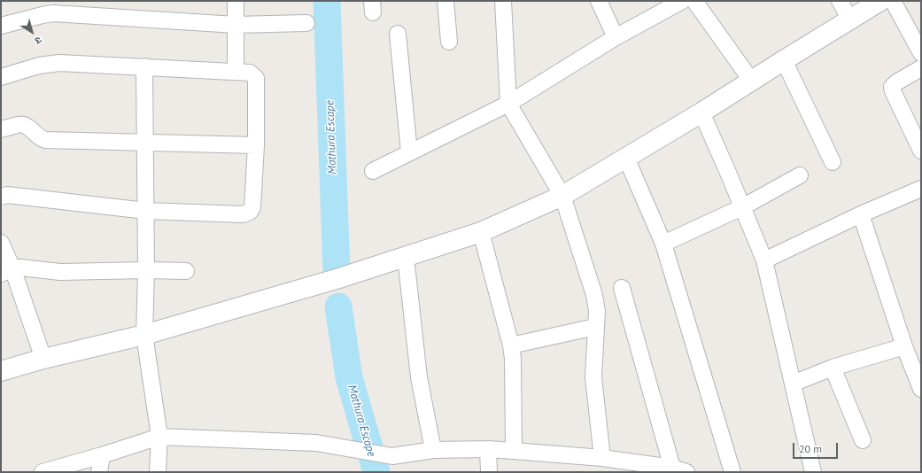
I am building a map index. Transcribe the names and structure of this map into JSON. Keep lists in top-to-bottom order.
{
  "water": ["Mathura Escape"],
  "scale_bar": "20 m",
  "north": "bottom right"
}
